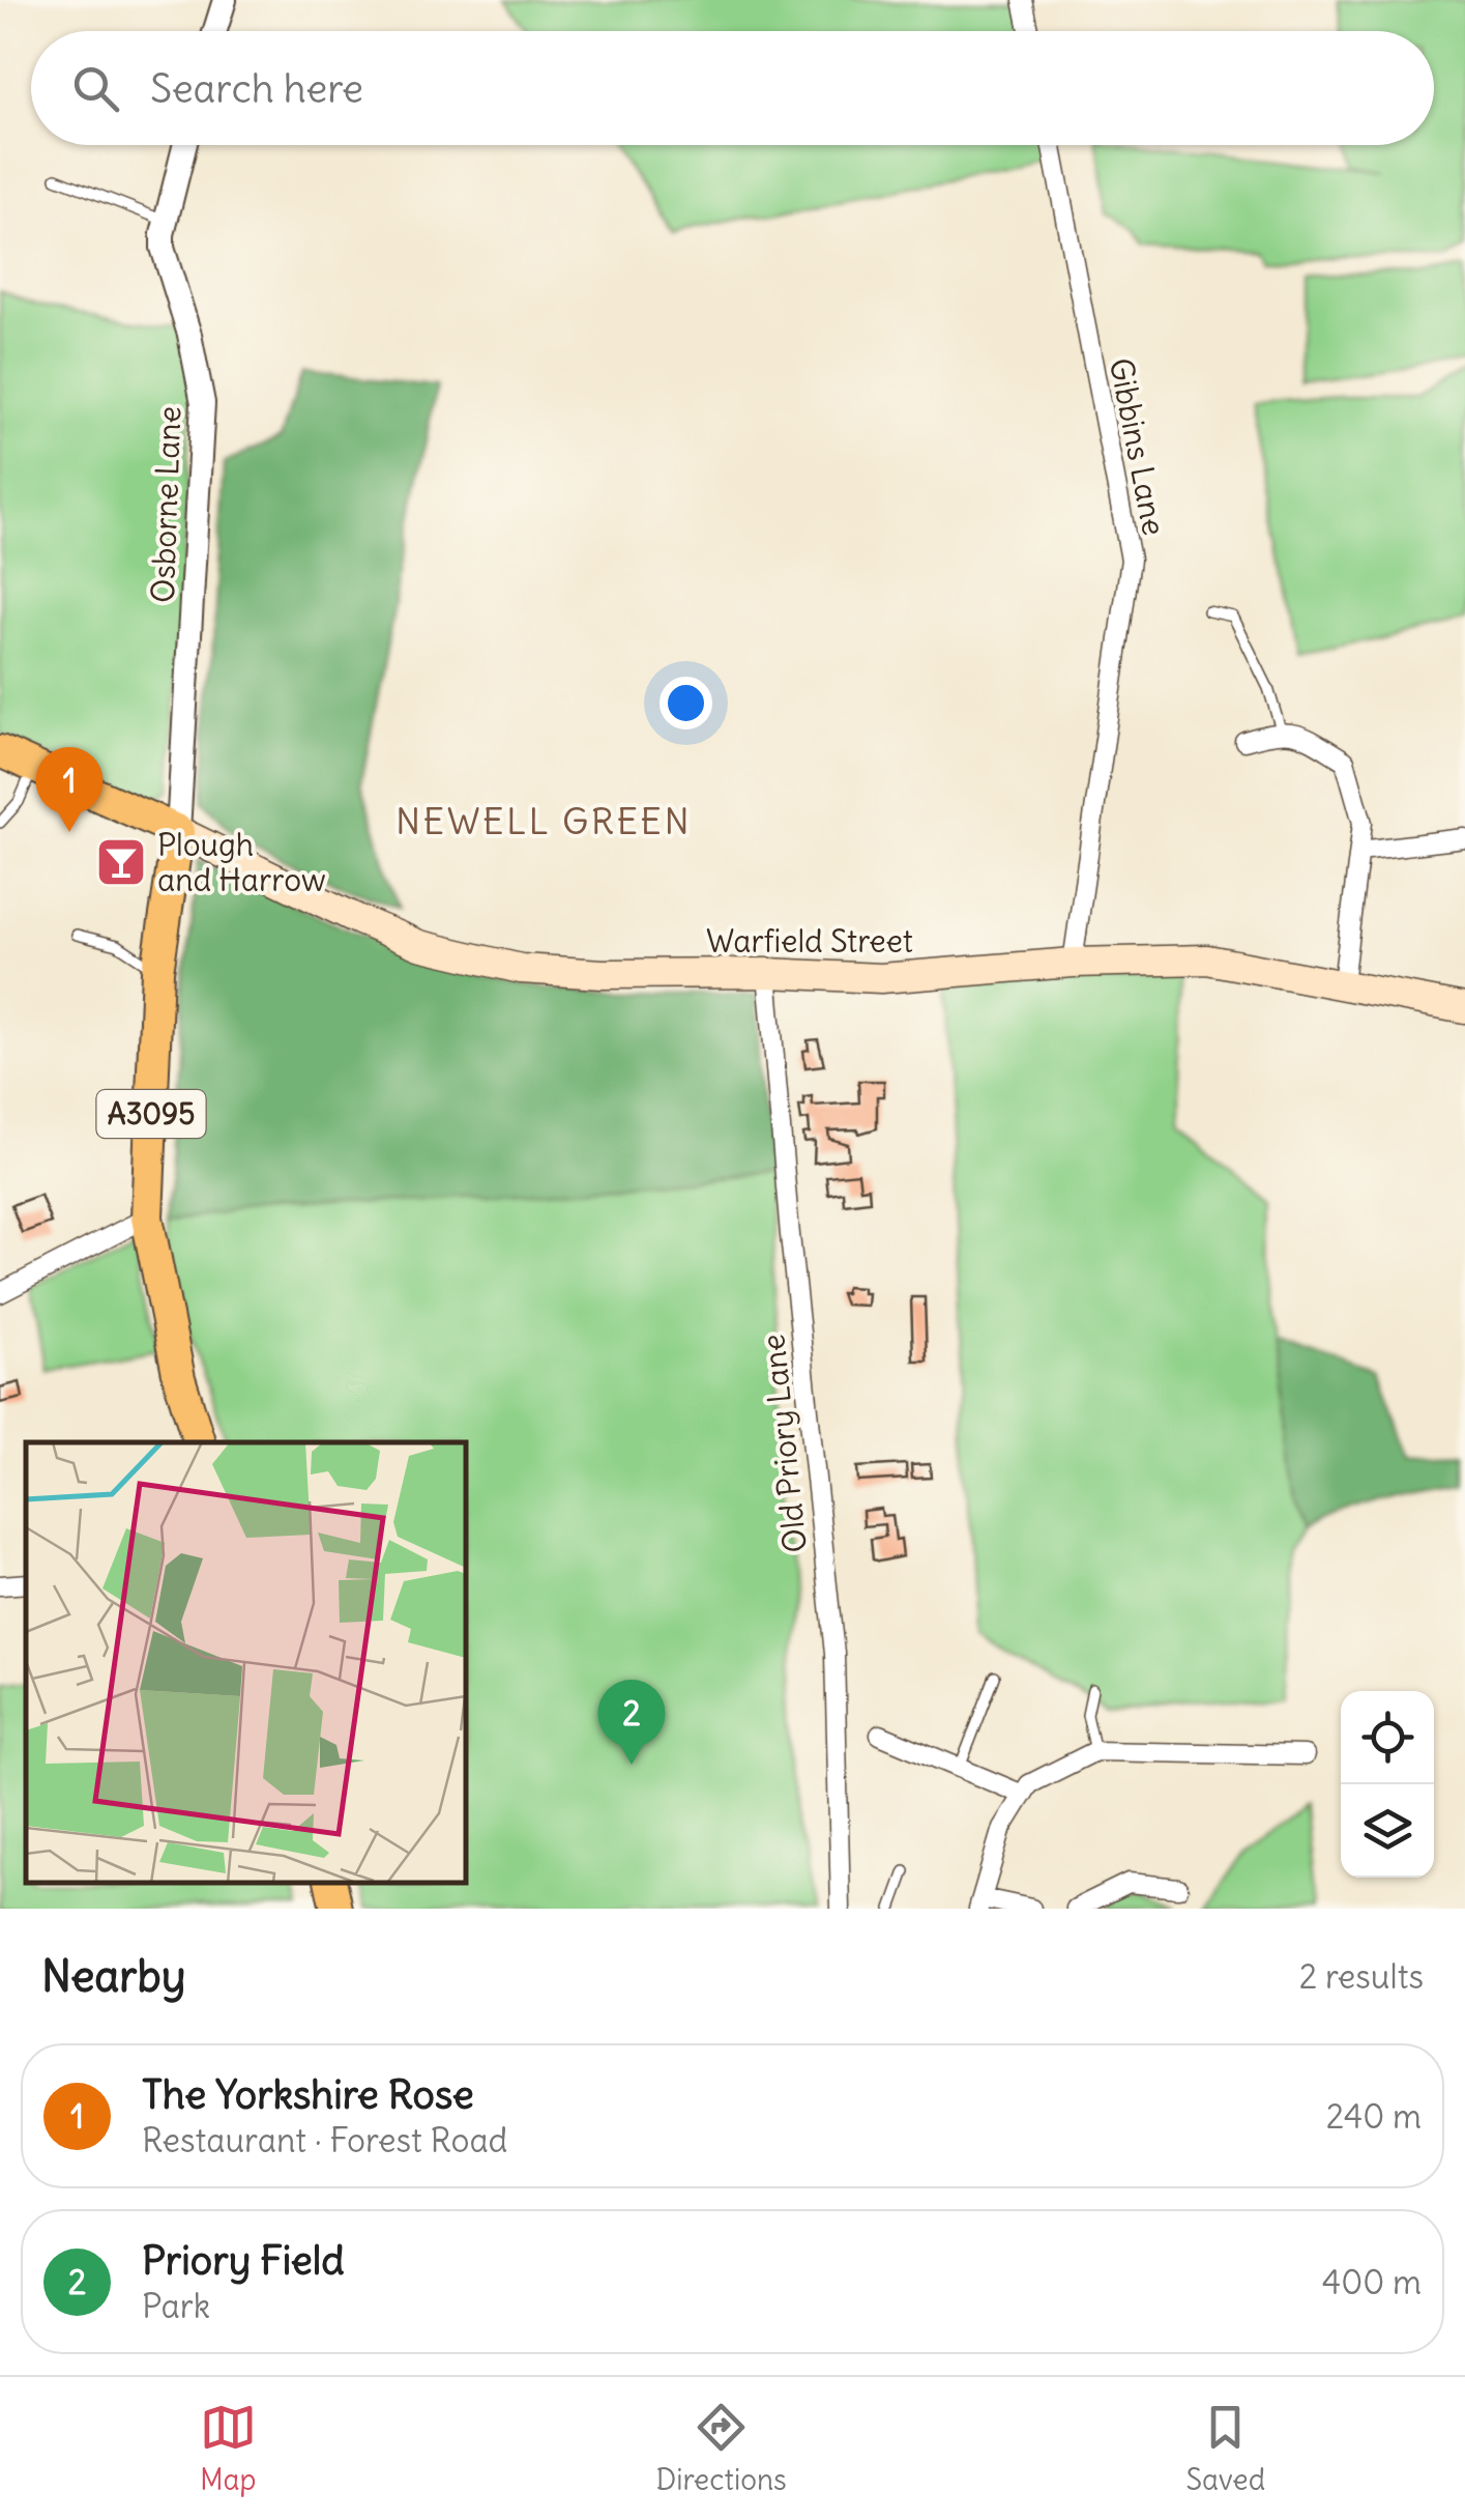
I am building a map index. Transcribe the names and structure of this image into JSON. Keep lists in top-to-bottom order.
{
  "streets": {
    "main road": ["Warfield Street", "A3095"],
    "street": ["Gibbins Lane", "Osborne Lane", "Old Priory Lane"]
  },
  "crossings": [
    ["Gibbins Lane", "Warfield Street"],
    ["Osborne Lane", "Warfield Street"],
    ["Osborne Lane", "A3095"],
    ["Warfield Street", "A3095"],
    ["Warfield Street", "Old Priory Lane"]
  ],
  "districts": ["NEWELL GREEN"],
  "places": {
    "bar": ["Plough and Harrow"]
  },
  "page": {
    "search": "Search here",
    "pins": ["1", "2"],
    "heading": ["Nearby", "2 results"],
    "list": [
      {
        "mark": "1",
        "name": "The Yorkshire Rose",
        "note": "Restaurant · Forest Road",
        "value": "240 m"
      },
      {
        "mark": "2",
        "name": "Priory Field",
        "note": "Park",
        "value": "400 m"
      }
    ],
    "nav": ["Map", "Directions", "Saved"]
  }
}
